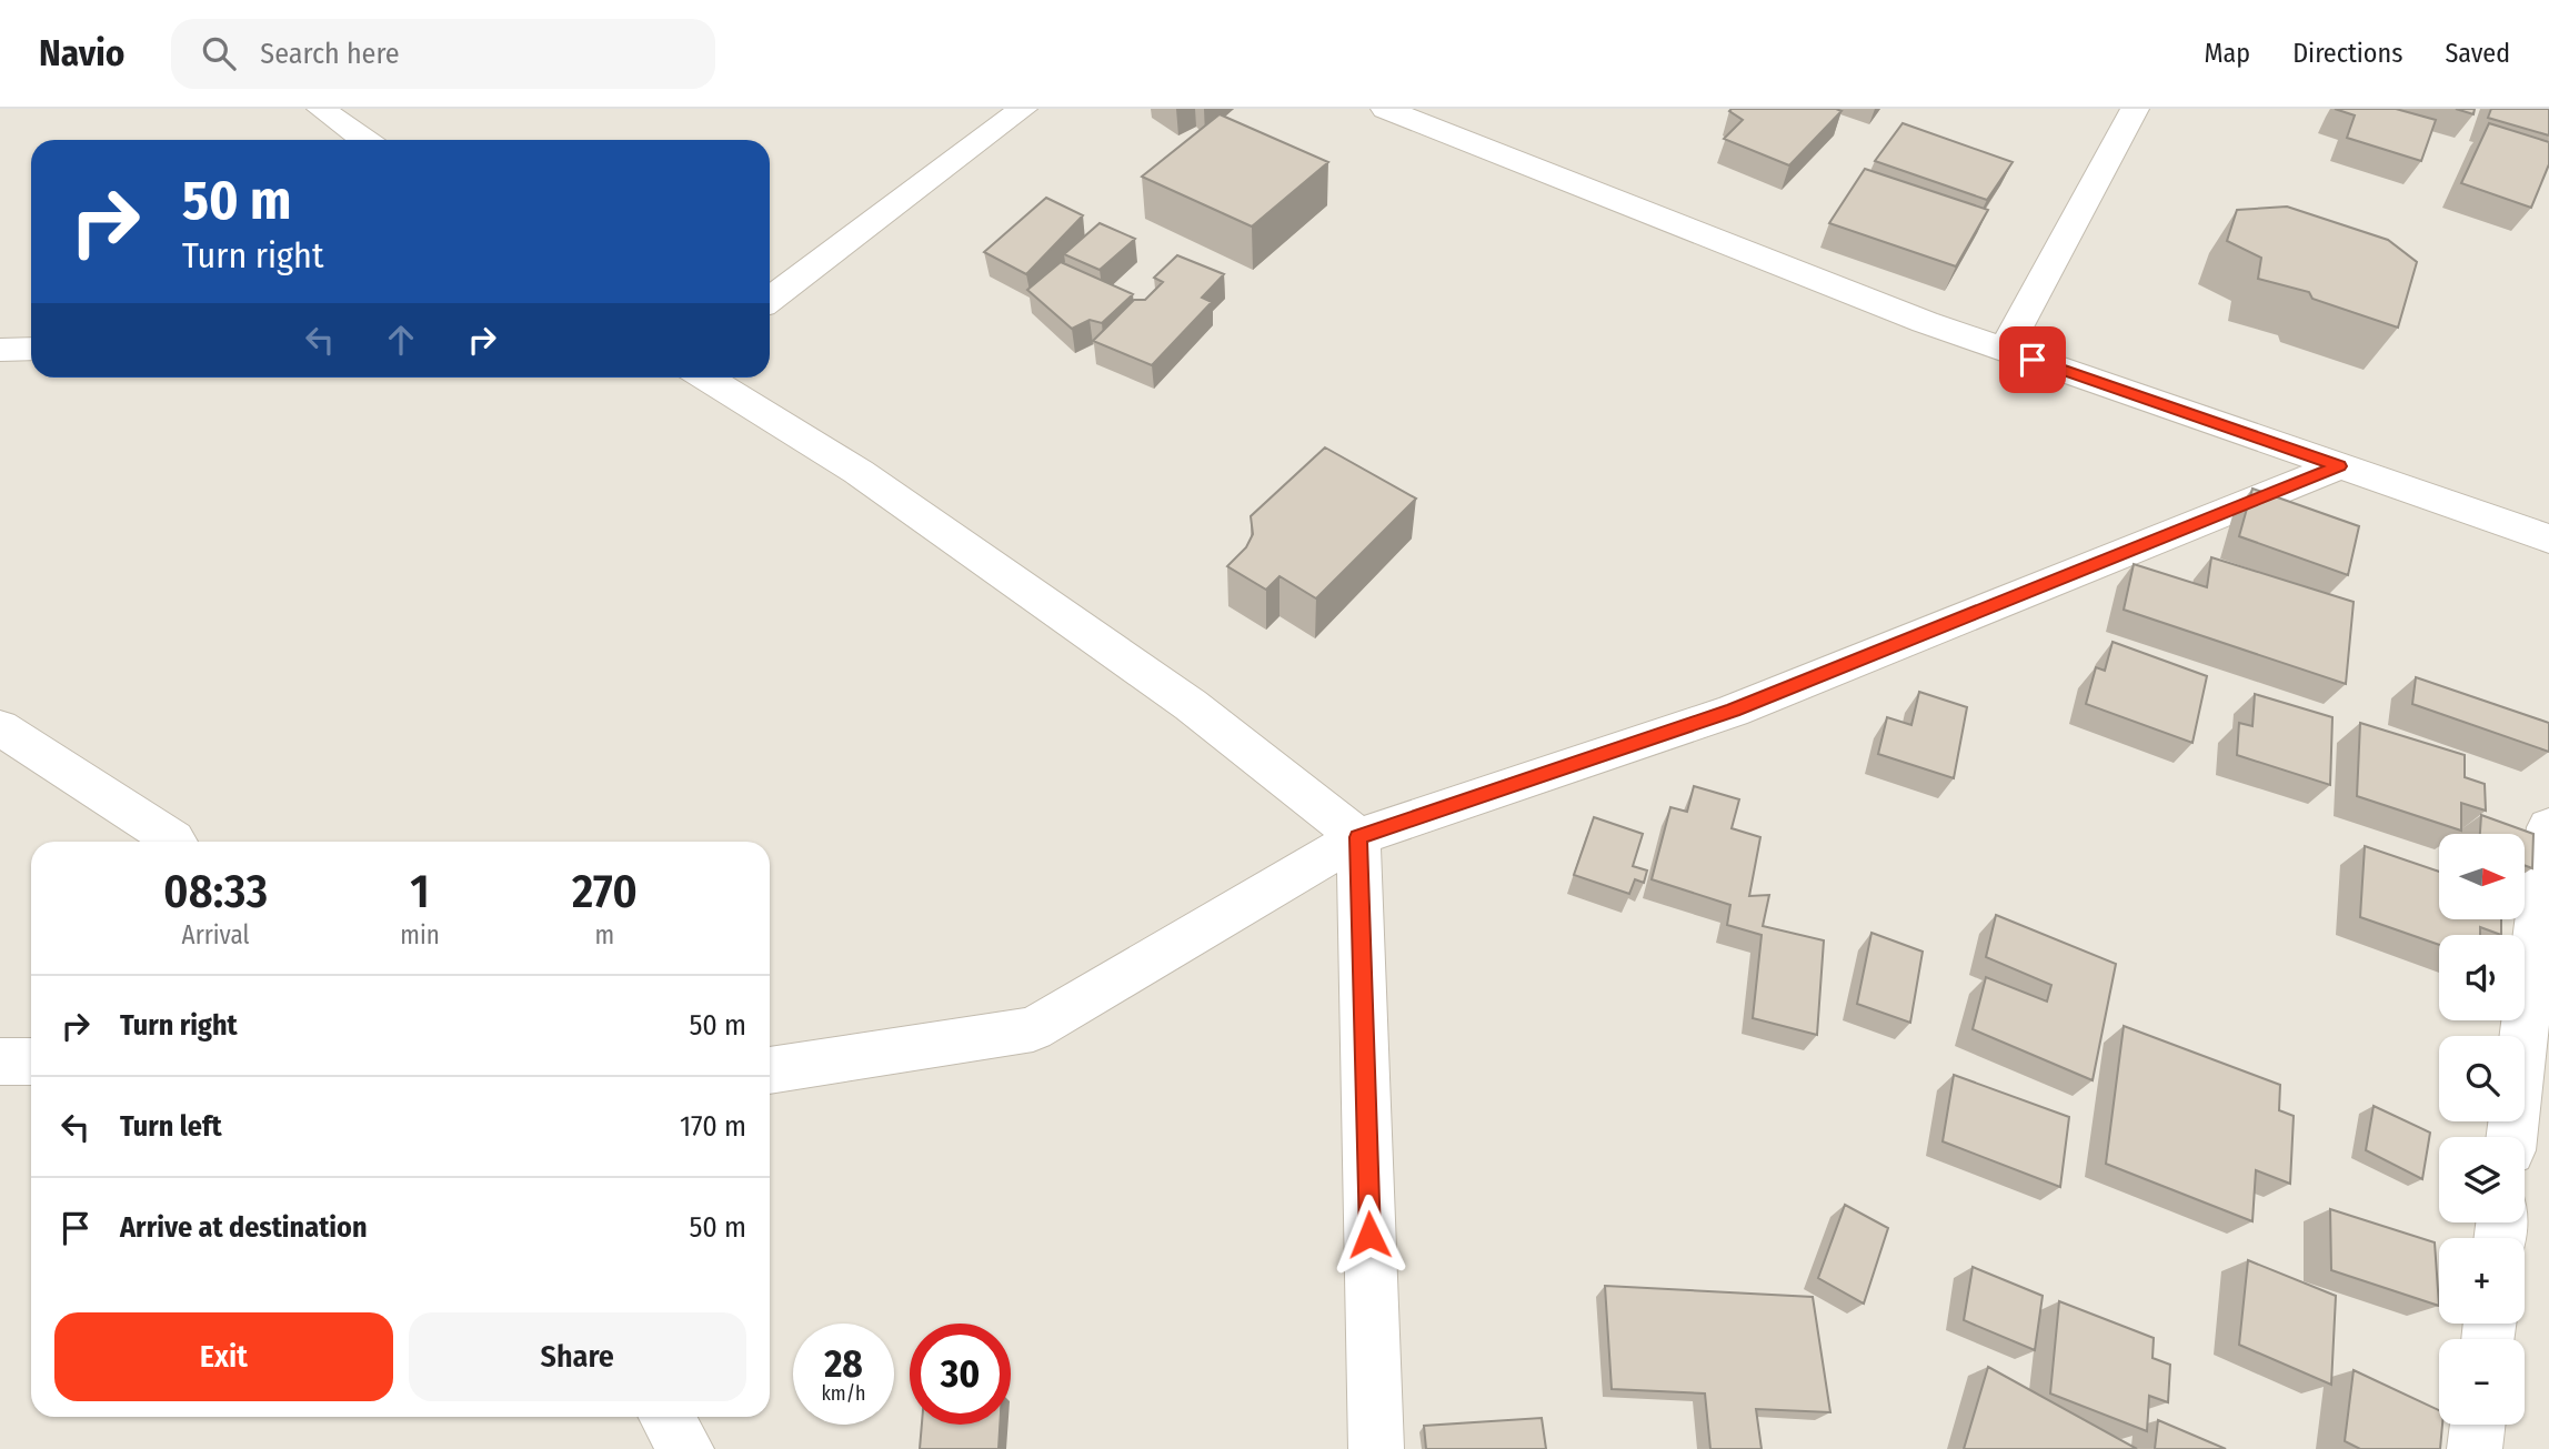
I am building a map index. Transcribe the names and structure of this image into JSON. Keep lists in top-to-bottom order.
{
  "north": "right",
  "page": {
    "header": "Navio",
    "search": "Search here",
    "nav": ["Map", "Directions", "Saved"],
    "turn": ["50 m", "Turn right"],
    "map_buttons": ["+", "−"],
    "eta": [
      "08:33",
      "Arrival",
      "1",
      "min",
      "270",
      "m"
    ],
    "list": [
      {
        "name": "Turn right",
        "value": "50 m"
      },
      {
        "name": "Turn left",
        "value": "170 m"
      },
      {
        "name": "Arrive at destination",
        "value": "50 m"
      }
    ],
    "buttons": ["Exit", "Share"],
    "speed": "28 km/h",
    "limit": "30"
  }
}
